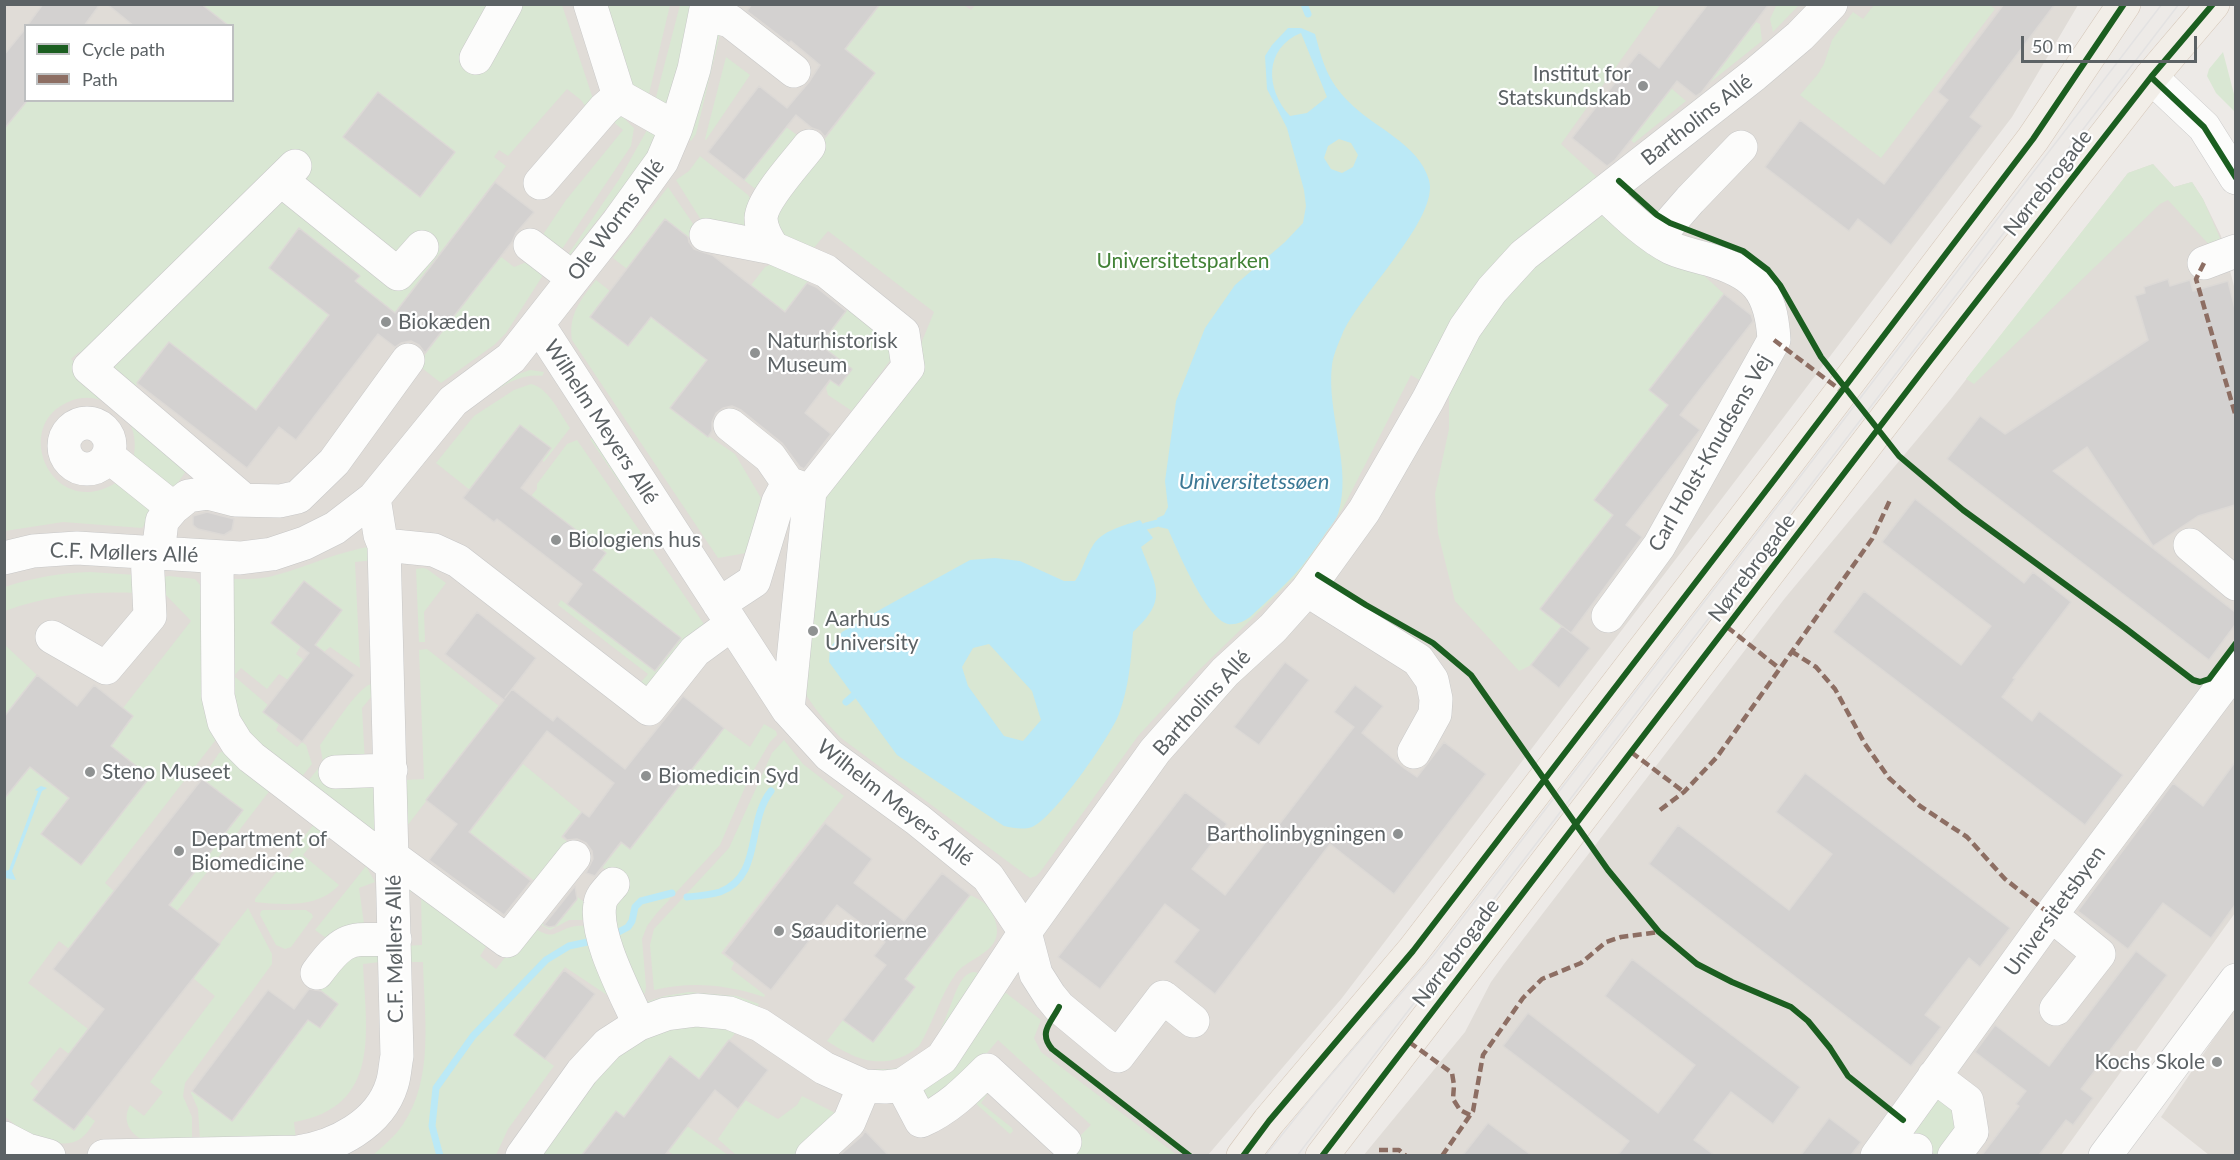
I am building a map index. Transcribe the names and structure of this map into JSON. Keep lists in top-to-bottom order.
{
  "streets": {
    "main road": ["Nørrebrogade"],
    "street": [
      "Bartholins Allé",
      "Ole Worms Allé",
      "Wilhelm Meyers Allé",
      "Carl Holst-Knudsens Vej",
      "C.F. Møllers Allé",
      "Universitetsbyen"
    ]
  },
  "crossings": [
    ["Bartholins Allé", "Wilhelm Meyers Allé"],
    ["Bartholins Allé", "Carl Holst-Knudsens Vej"],
    ["Ole Worms Allé", "Wilhelm Meyers Allé"],
    ["Ole Worms Allé", "C.F. Møllers Allé"],
    ["Wilhelm Meyers Allé", "C.F. Møllers Allé"]
  ],
  "water": ["Universitetssøen"],
  "parks": ["Universitetsparken"],
  "places": [
    "Institut for Statskundskab",
    "Biokæden",
    "Naturhistorisk Museum",
    "Biologiens hus",
    "Aarhus University",
    "Steno Museet",
    "Biomedicin Syd",
    "Bartholinbygningen",
    "Department of Biomedicine",
    "Søauditorierne",
    "Kochs Skole"
  ],
  "legend": ["Cycle path", "Path"],
  "scale_bar": "50 m"
}
